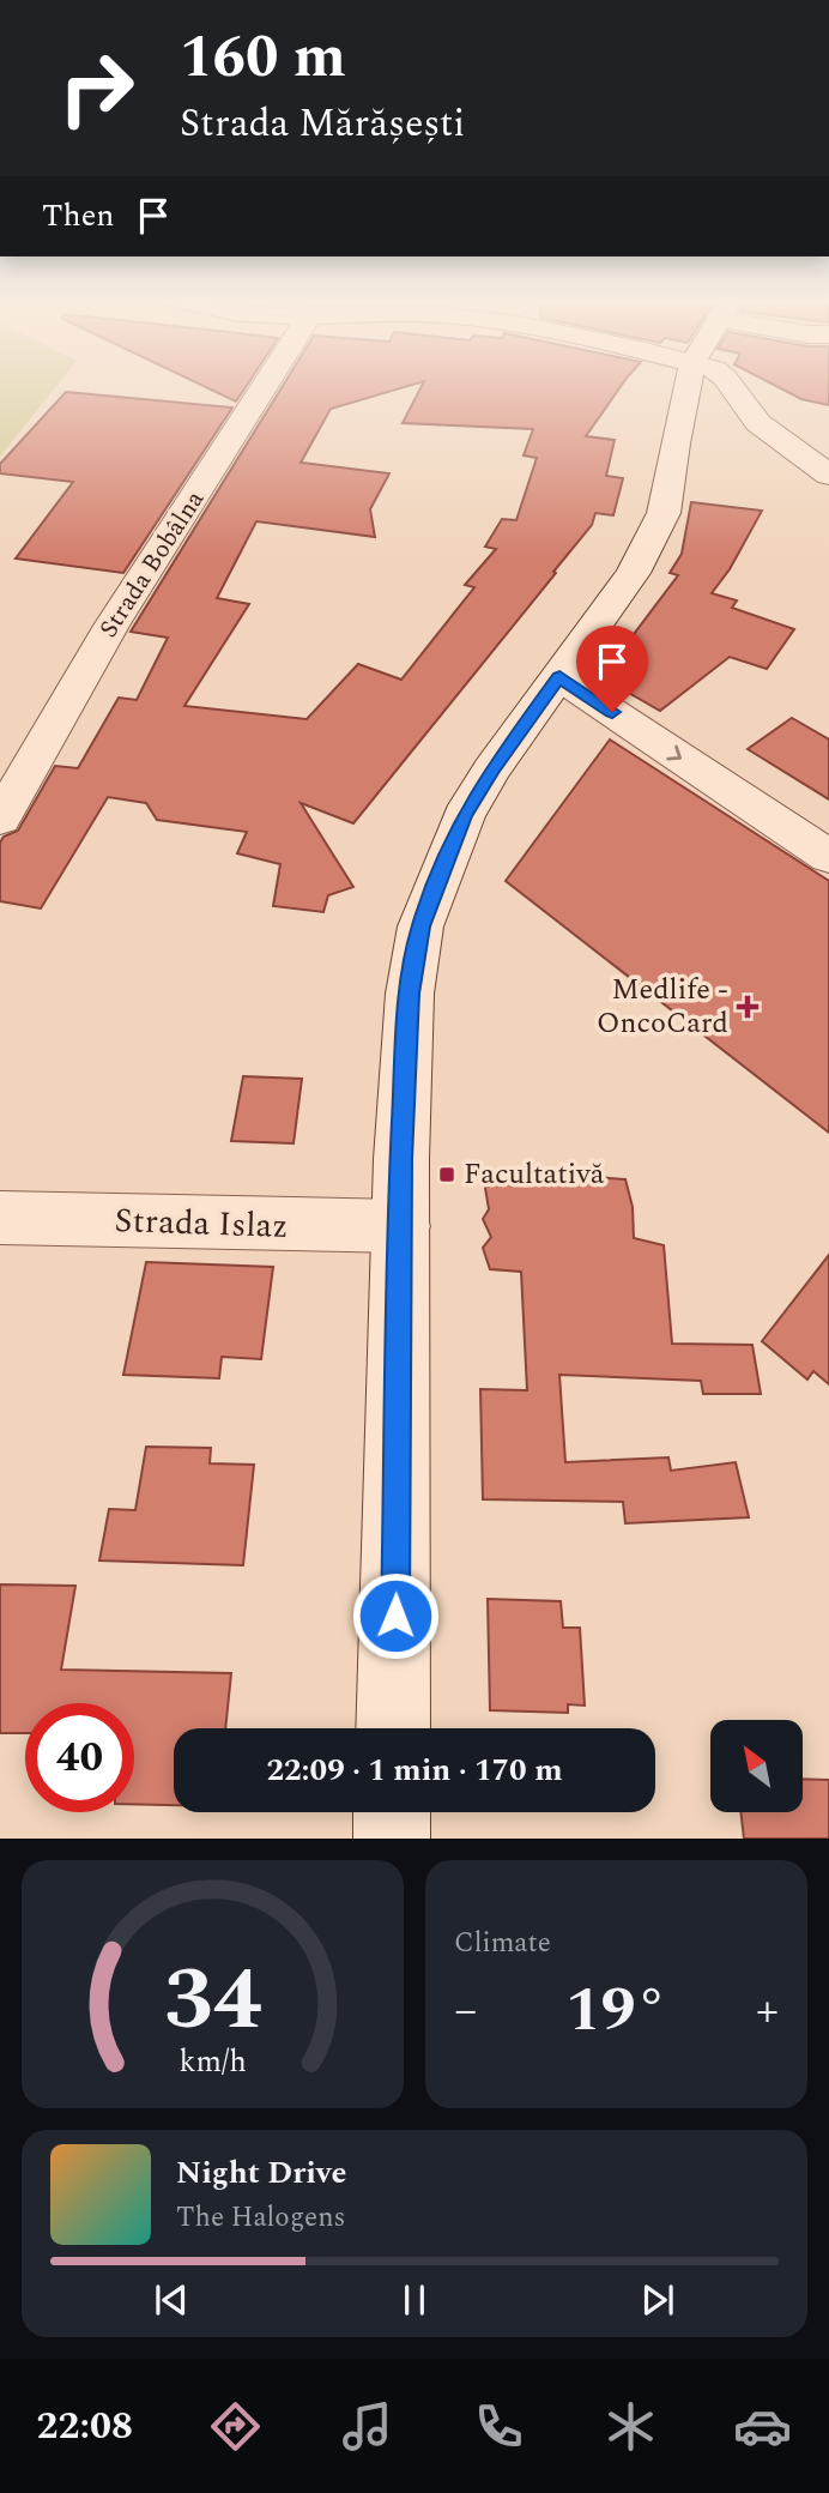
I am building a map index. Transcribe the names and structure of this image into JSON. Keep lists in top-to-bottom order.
{
  "streets": {
    "street": ["Strada Bobâlna", "Strada Islaz"]
  },
  "places": {
    "health": ["Medlife - OncoCard"],
    "transit": ["Facultativă"]
  },
  "north": "top left",
  "page": {
    "turn": ["160 m", "Strada Mărășești"],
    "then": "Then",
    "limit": "40",
    "trip": "22:09 · 1 min · 170 m",
    "tile": "Climate",
    "heat": ["−", "19°", "+"],
    "song": ["Night Drive", "The Halogens"],
    "tabs": "22:08",
    "gauge": ["34", "km/h"]
  }
}
